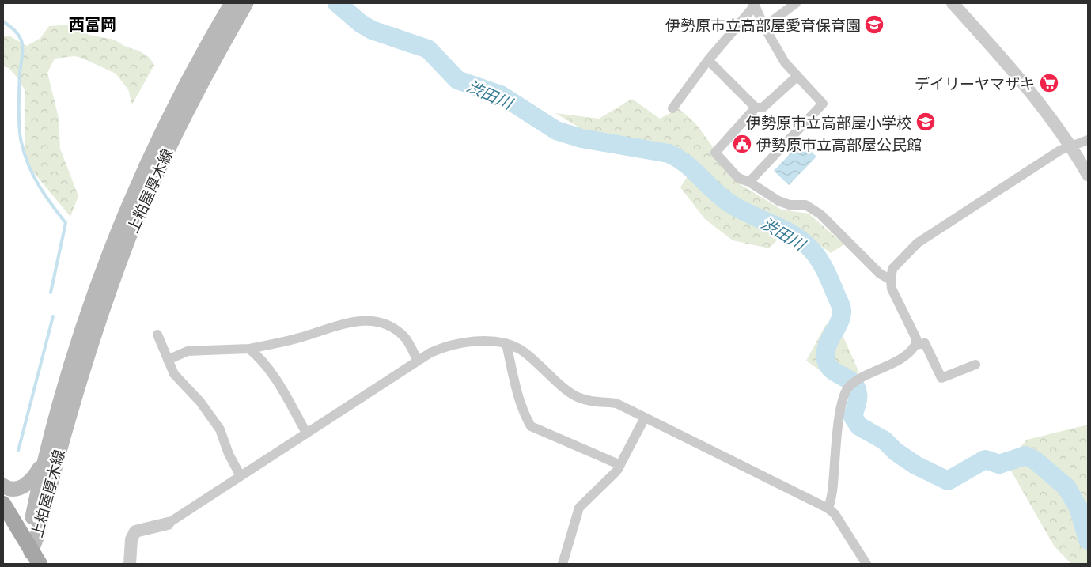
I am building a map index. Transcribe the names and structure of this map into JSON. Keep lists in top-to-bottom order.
{
  "streets": {
    "main road": ["上粕屋厚木線"]
  },
  "districts": ["西富岡"],
  "water": ["渋田川"],
  "places": {
    "school or university": ["伊勢原市立高部屋愛育保育園", "伊勢原市立高部屋小学校"],
    "supermarket": ["デイリーヤマザキ"],
    "public building": ["伊勢原市立高部屋公民館"]
  }
}
